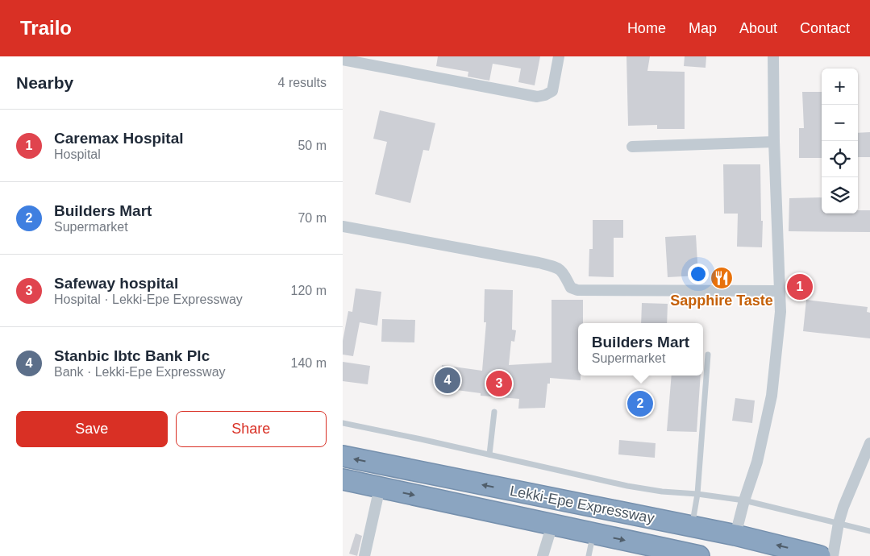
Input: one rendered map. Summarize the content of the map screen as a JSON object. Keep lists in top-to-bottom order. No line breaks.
{"streets":{"highway":["Lekki-Epe Expressway"]},"places":{"restaurant":["Sapphire Taste"]},"page":{"header":"Trailo","nav":["Home","Map","About","Contact"],"heading":["Nearby","4 results"],"map_buttons":["+","−"],"list":[{"mark":"1","name":"Caremax Hospital","note":"Hospital","value":"50 m"},{"mark":"2","name":"Builders Mart","note":"Supermarket","value":"70 m"},{"mark":"3","name":"Safeway hospital","note":"Hospital · Lekki-Epe Expressway","value":"120 m"},{"mark":"4","name":"Stanbic Ibtc Bank Plc","note":"Bank · Lekki-Epe Expressway","value":"140 m"}],"pins":["1","4","3","2"],"popup":["Builders Mart","Supermarket"],"buttons":["Save","Share"]}}
